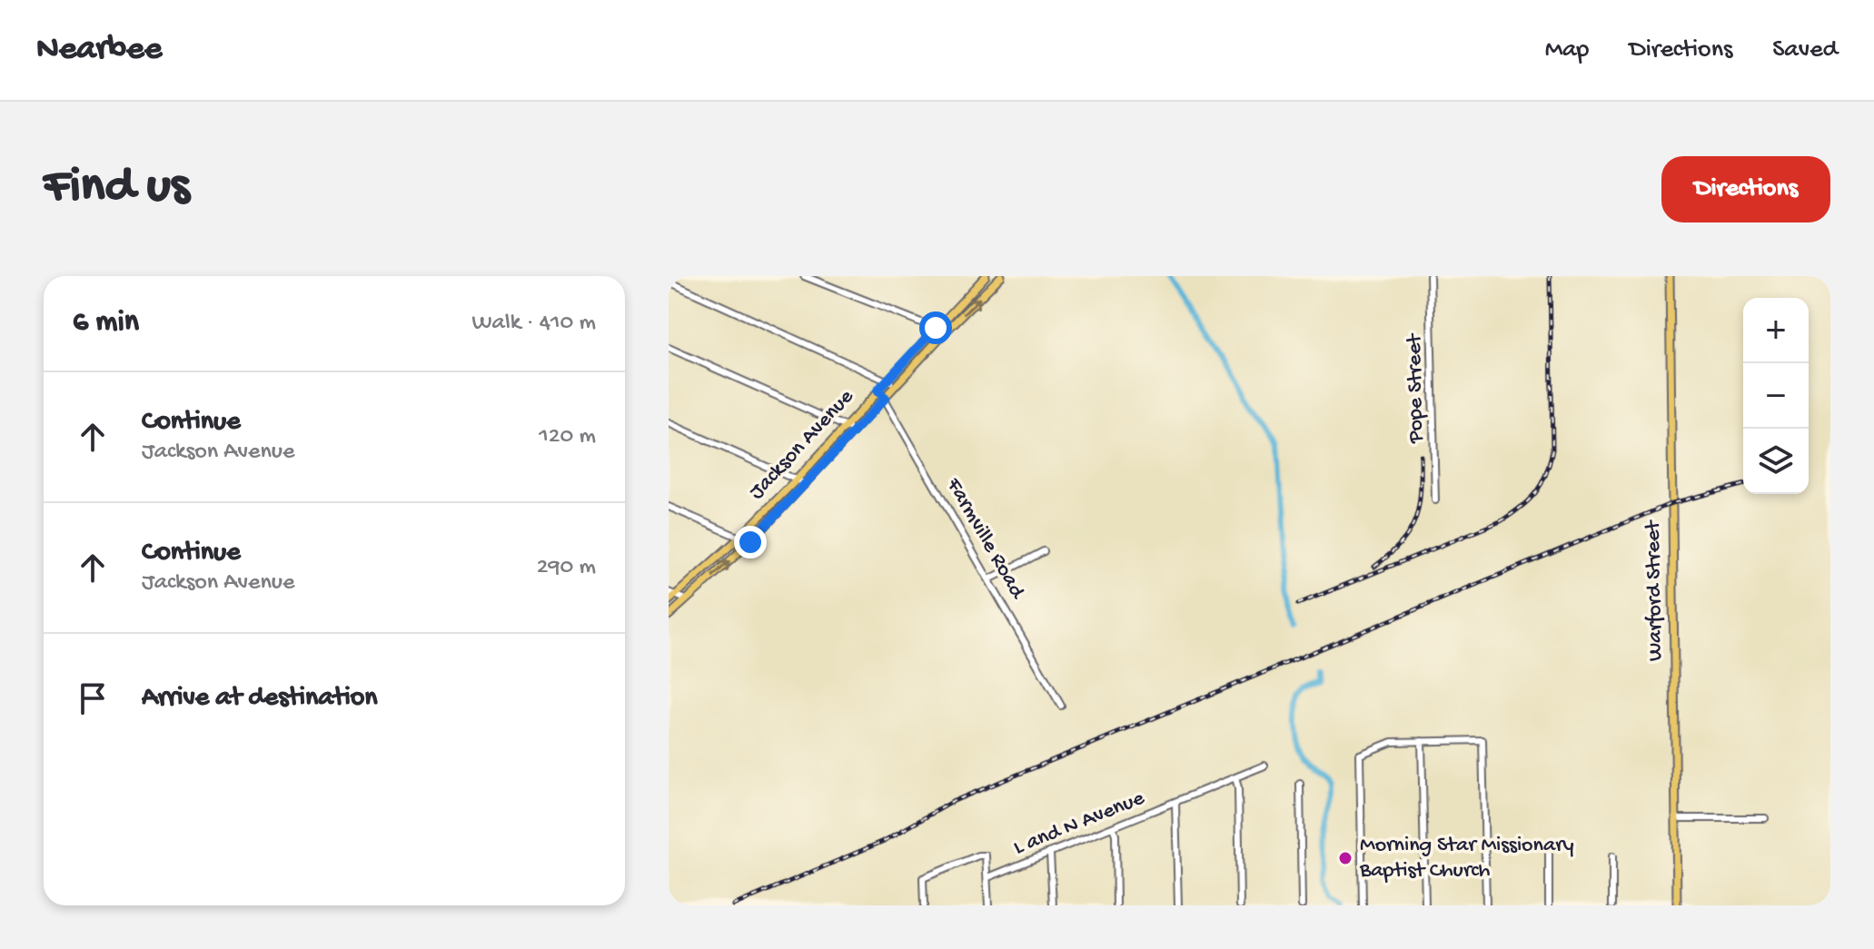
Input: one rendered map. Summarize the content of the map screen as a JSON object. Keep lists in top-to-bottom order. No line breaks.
{"streets":{"main road":["Jackson Avenue","Warford Street"],"street":["Pope Street","Farmville Road","L and N Avenue"]},"crossings":[["Jackson Avenue","Farmville Road"]],"places":["Morning Star Missionary Baptist Church"],"page":{"header":"Nearbee","nav":["Map","Directions","Saved"],"buttons":"Directions","title":"Find us","heading":["6 min","Walk · 410 m"],"map_buttons":["+","−"],"list":[["Continue","Jackson Avenue","120 m"],["Continue","Jackson Avenue","290 m"],"Arrive at destination"]}}
